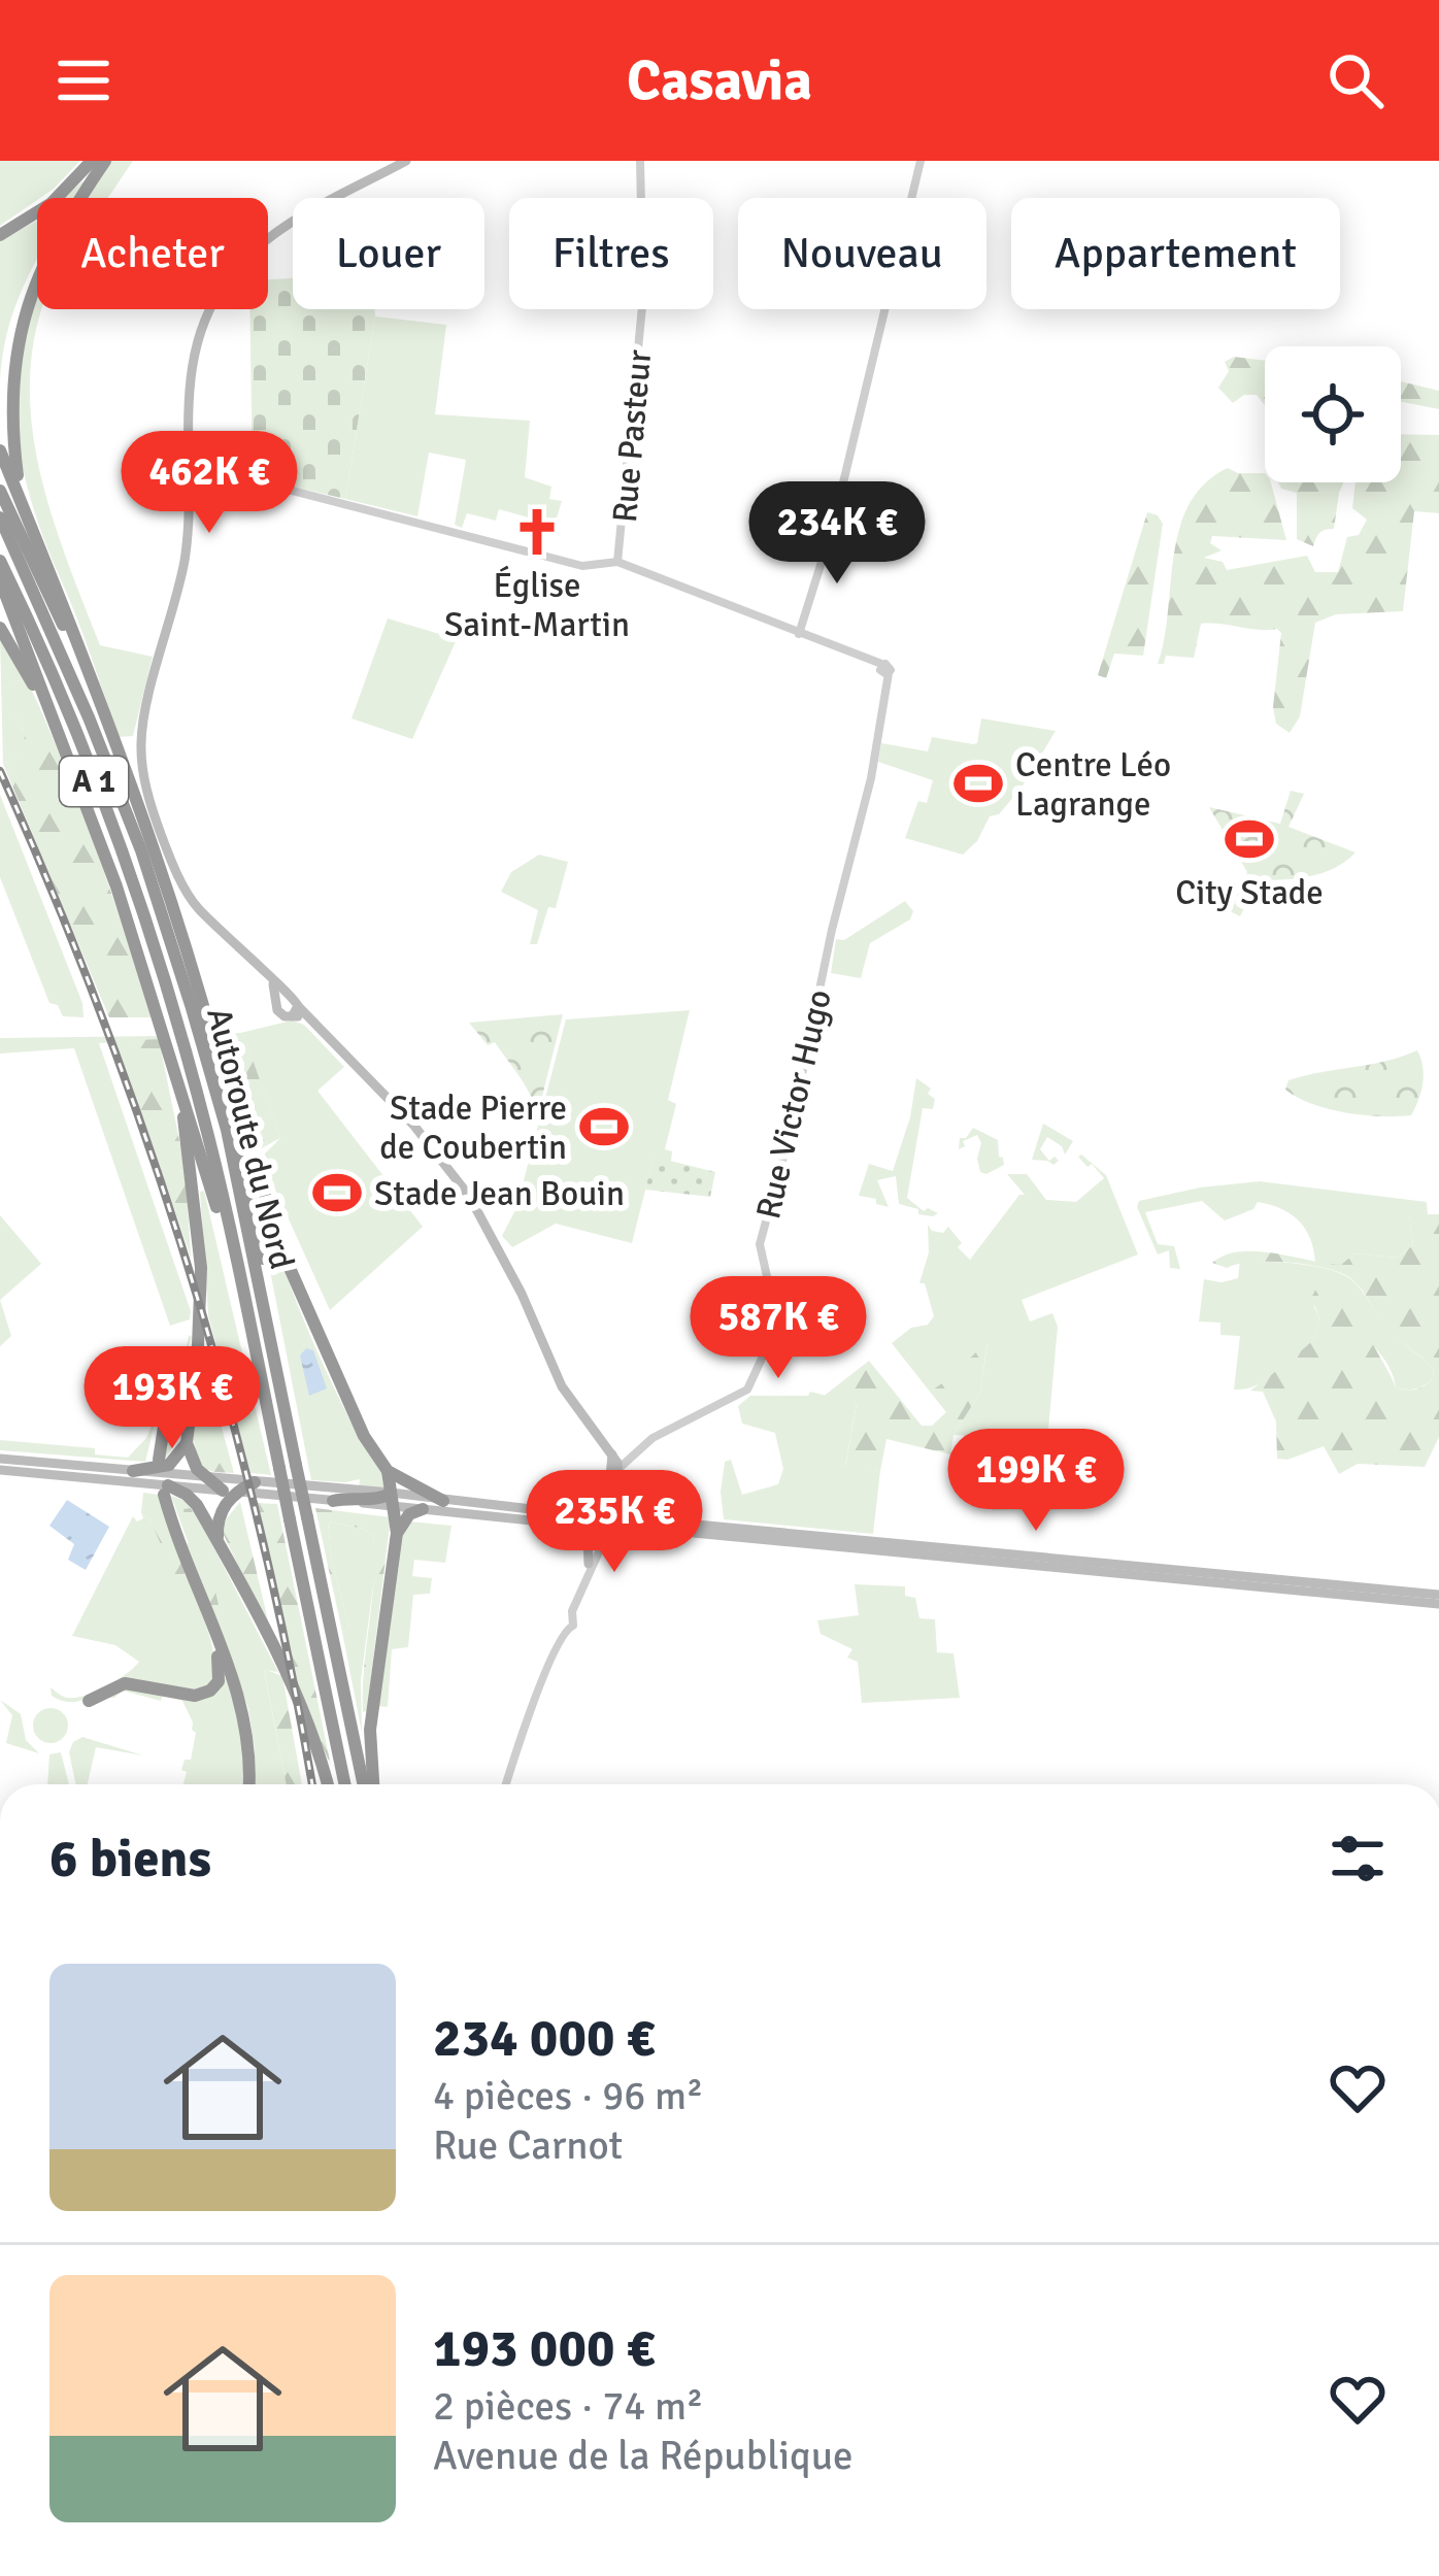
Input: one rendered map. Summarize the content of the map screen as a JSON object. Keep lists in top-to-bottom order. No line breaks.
{"streets":{"highway":["A 1","Autoroute du Nord"],"street":["Rue Pasteur","Rue Victor Hugo"]},"places":{"church":["Église Saint-Martin"],"sports":["Centre Léo Lagrange","City Stade","Stade Pierre de Coubertin","Stade Jean Bouin"]},"page":{"header":"Casavia","chip":["Acheter","Louer","Filtres","Nouveau","Appartement"],"price":["462K €","234K €","587K €","193K €","199K €","235K €"],"heading":"6 biens","list":[{"name":"234 000 €","note":"4 pièces · 96 m² · Rue Carnot"},{"name":"193 000 €","note":"2 pièces · 74 m² · Avenue de la République"}]}}
